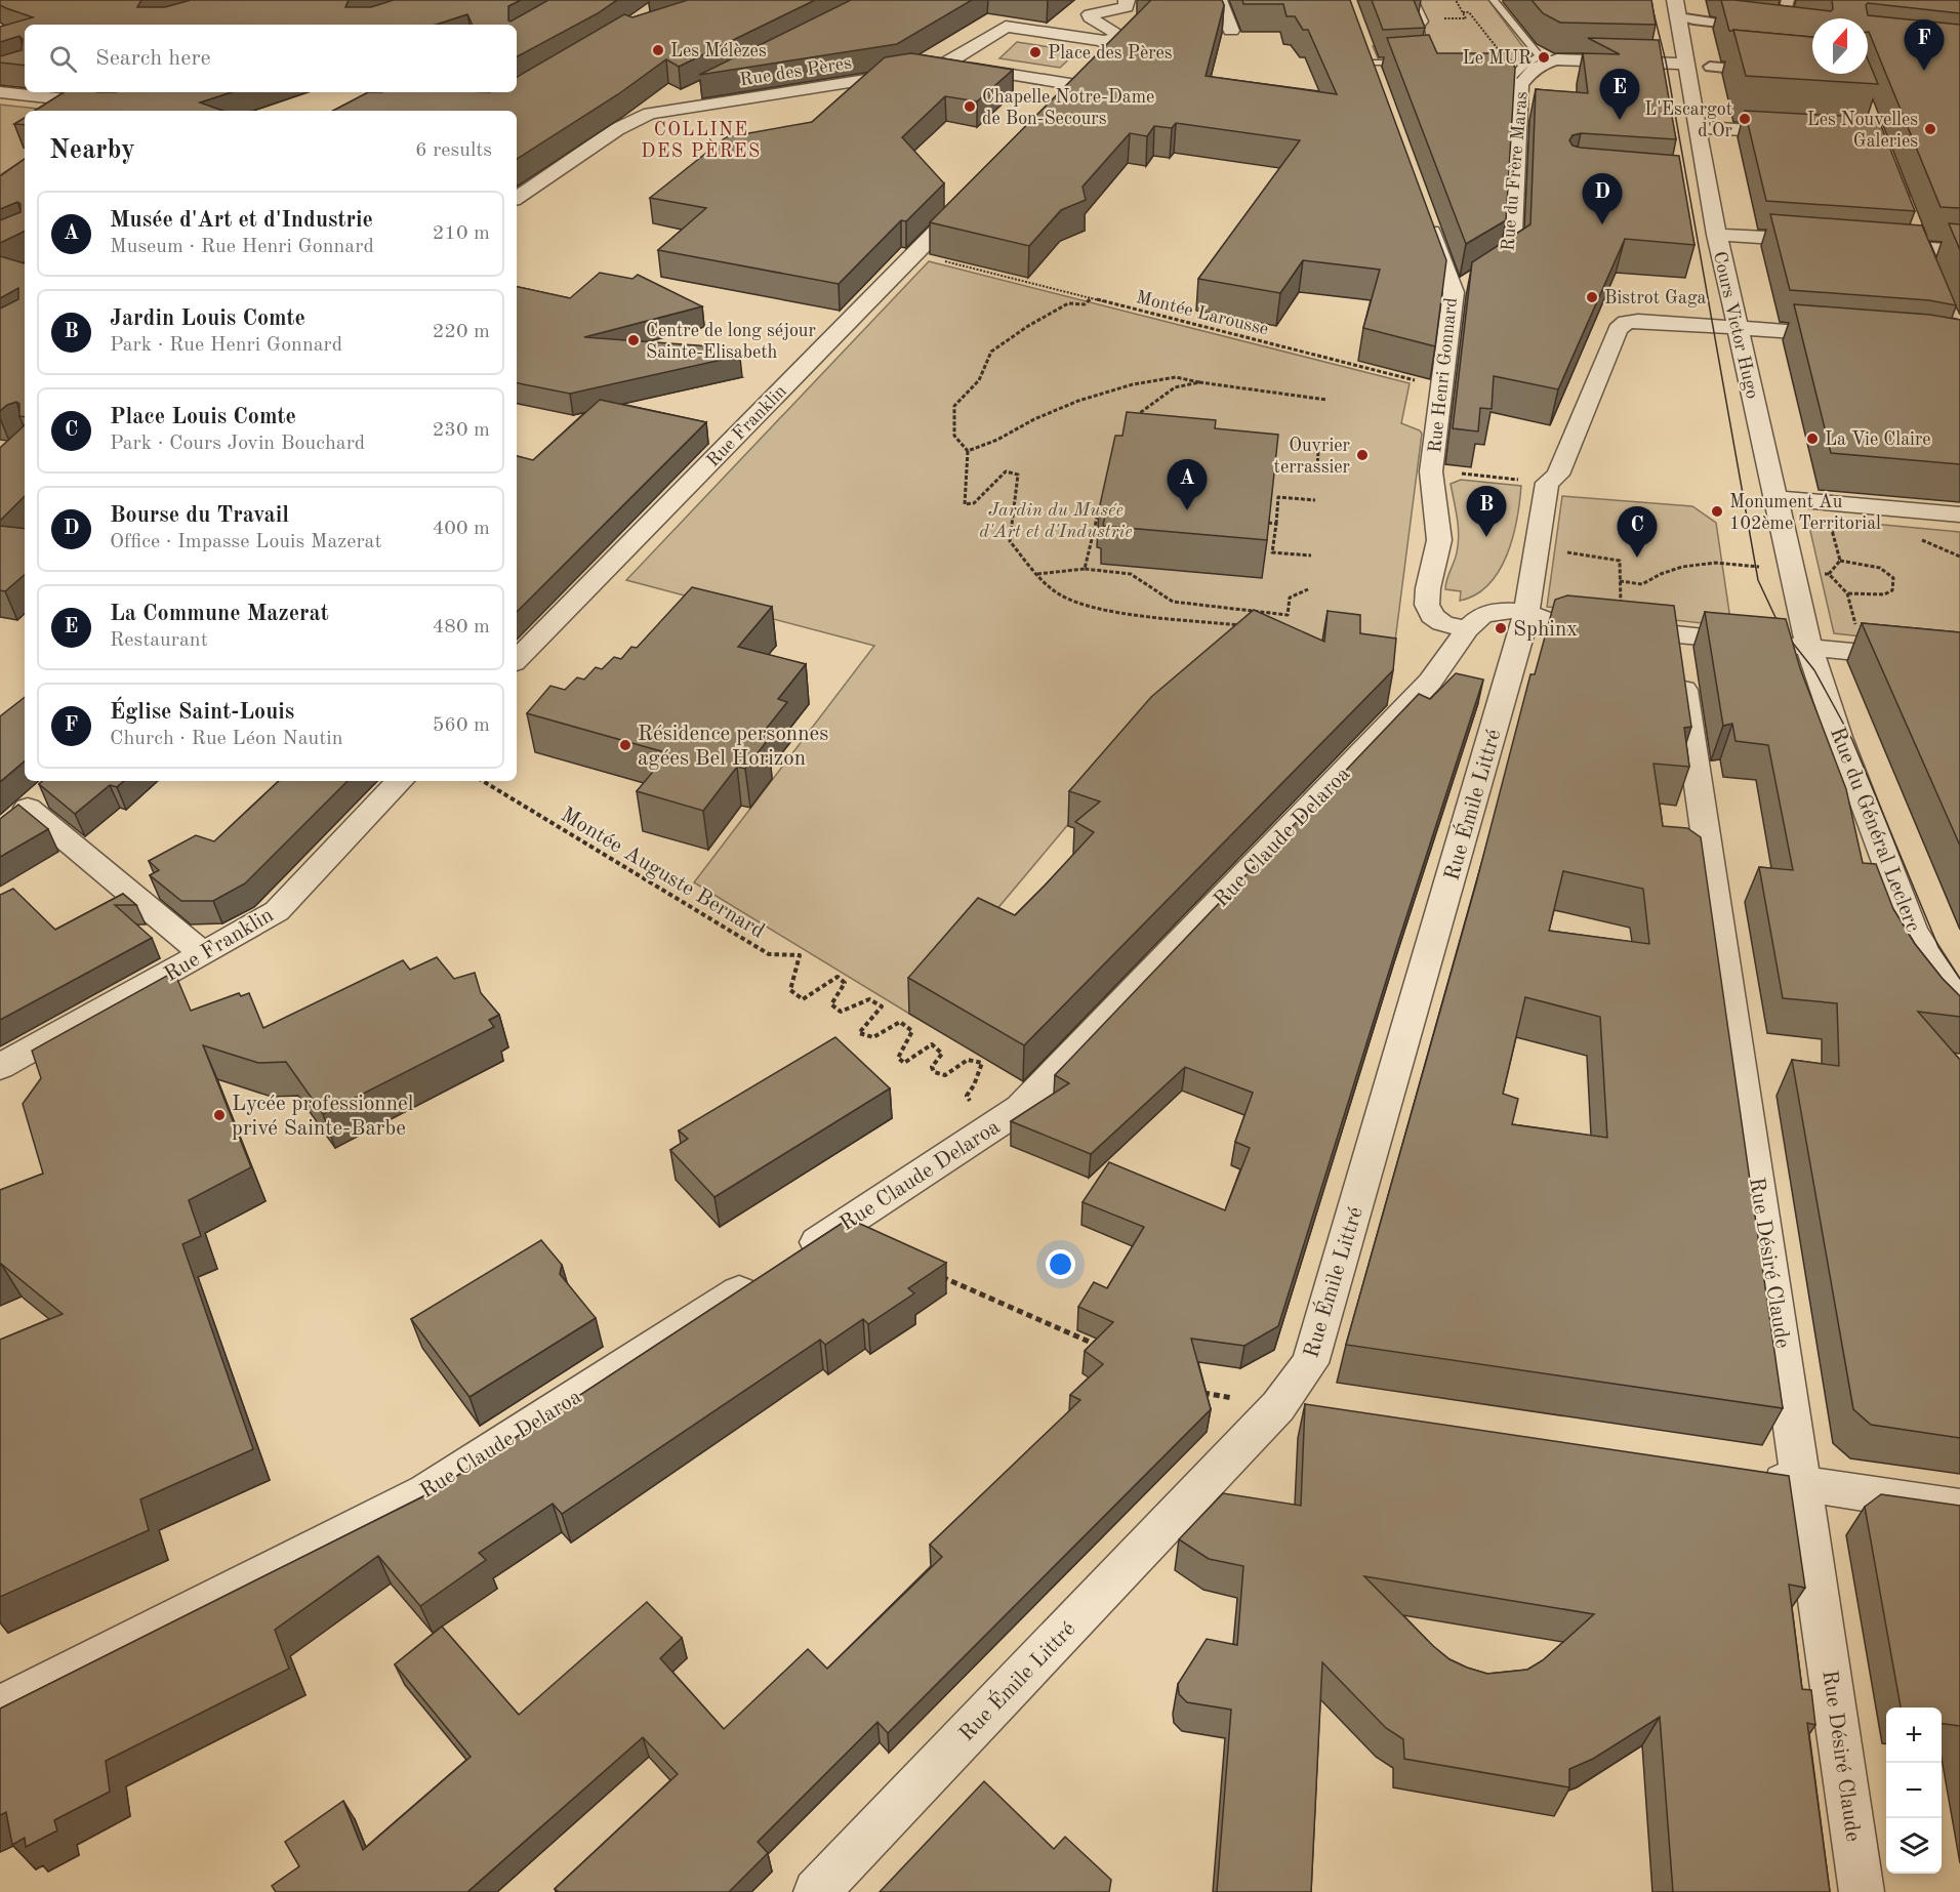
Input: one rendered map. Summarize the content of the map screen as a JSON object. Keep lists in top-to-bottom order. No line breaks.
{"streets":{"street":["Rue des Pères","Rue du Frère Maras","Cours Victor Hugo","Rue Henri Gonnard","Rue Franklin","Rue Émile Littré","Rue du Général Leclerc","Rue Claude Delaroa","Rue Désiré Claude"],"path":["Montée Larousse","Montée Auguste Bernard"]},"crossings":[["Rue du Frère Maras","Cours Victor Hugo"],["Rue du Frère Maras","Rue Henri Gonnard"],["Montée Larousse","Rue Franklin"],["Cours Victor Hugo","Rue du Général Leclerc"],["Cours Victor Hugo","Rue Claude Delaroa"],["Rue Henri Gonnard","Rue Claude Delaroa"],["Rue Émile Littré","Rue Claude Delaroa"],["Rue du Général Leclerc","Rue Claude Delaroa"],["Rue Claude Delaroa","Rue Désiré Claude"]],"districts":["COLLINE DES PÈRES"],"parks":["Jardin du Musée d'Art et d'Industrie"],"places":["Les Mélèzes","Place des Pères","Le MUR","Chapelle Notre-Dame de Bon-Secours","L'Escargot d'Or","Les Nouvelles Galeries","Bistrot Gaga","Centre de long séjour Sainte-Elisabeth","La Vie Claire","Ouvrier terrassier","Monument Au 102ème Territorial","Sphinx","Résidence personnes agées Bel Horizon","Lycée professionnel privé Sainte-Barbe"],"north":"top","page":{"pins":["F","E","D","A","B","C"],"search":"Search here","heading":["Nearby","6 results"],"list":[{"mark":"A","name":"Musée d'Art et d'Industrie","note":"Museum · Rue Henri Gonnard","value":"210 m"},{"mark":"B","name":"Jardin Louis Comte","note":"Park · Rue Henri Gonnard","value":"220 m"},{"mark":"C","name":"Place Louis Comte","note":"Park · Cours Jovin Bouchard","value":"230 m"},{"mark":"D","name":"Bourse du Travail","note":"Office · Impasse Louis Mazerat","value":"400 m"},{"mark":"E","name":"La Commune Mazerat","note":"Restaurant","value":"480 m"},{"mark":"F","name":"Église Saint-Louis","note":"Church · Rue Léon Nautin","value":"560 m"}],"map_buttons":["+","−"]}}
